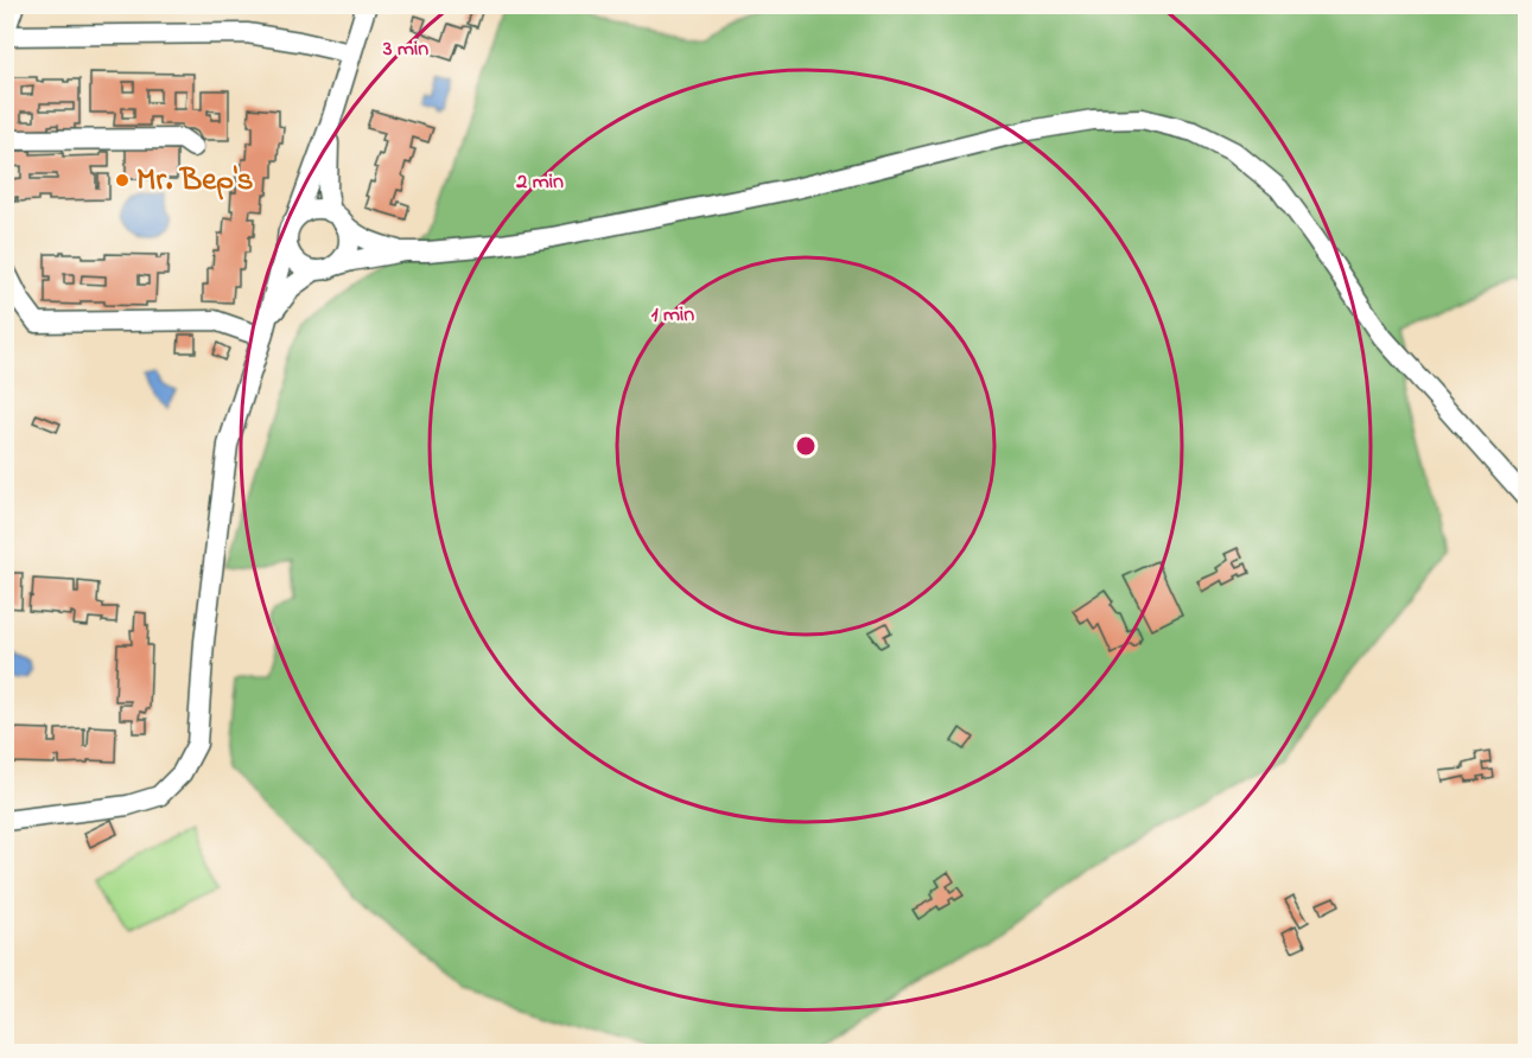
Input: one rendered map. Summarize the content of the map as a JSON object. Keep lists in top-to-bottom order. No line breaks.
{"places":["Mr. Bep's"],"rings":["3 min","2 min","1 min"]}
